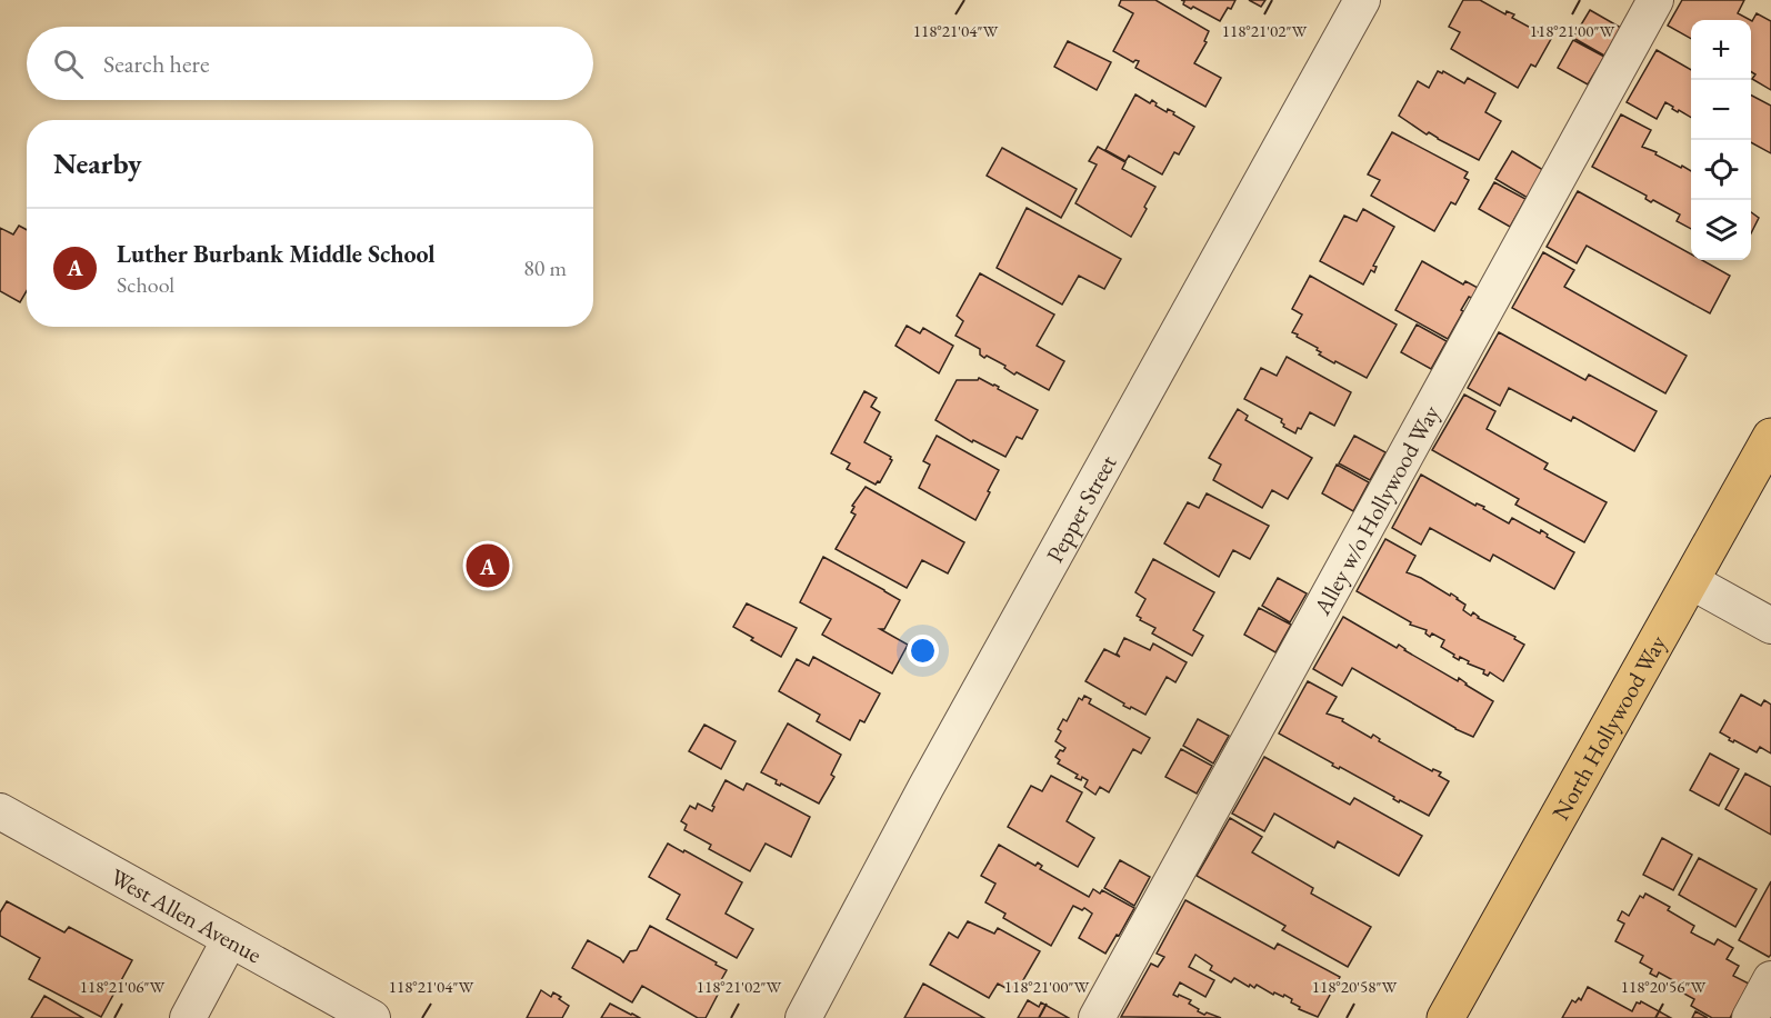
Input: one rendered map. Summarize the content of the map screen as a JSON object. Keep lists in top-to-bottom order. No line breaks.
{"streets":{"main road":["North Hollywood Way"],"street":["Pepper Street","Alley w/o Hollywood Way","West Allen Avenue"]},"page":{"map_buttons":["+","−"],"search":"Search here","heading":"Nearby","list":[{"mark":"A","name":"Luther Burbank Middle School","note":"School","value":"80 m"}],"pins":"A"},"coordinates":["118°21'04\"W","118°21'02\"W","118°21'00\"W","118°21'06\"W","118°20'58\"W","118°20'56\"W"]}
